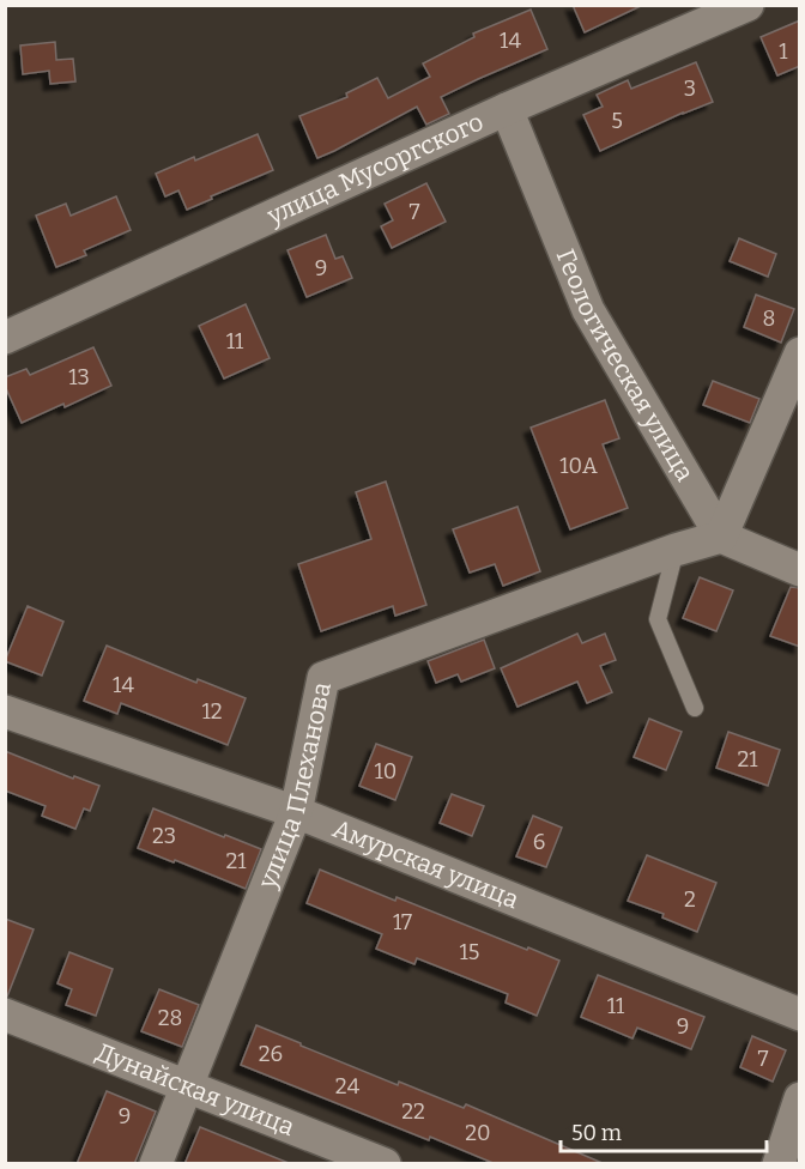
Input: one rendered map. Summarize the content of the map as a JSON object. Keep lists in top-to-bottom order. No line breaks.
{"streets":{"street":["улица Мусоргского","Геологическая улица","улица Плеханова","Амурская улица","Дунайская улица"]},"crossings":[["улица Мусоргского","Геологическая улица"],["Геологическая улица","улица Плеханова"],["улица Плеханова","Амурская улица"],["улица Плеханова","Дунайская улица"]],"house_numbers":["14","1","3","5","7","9","8","11","13","10А","14","12","21","10","23","6","21","2","17","15","11","28","9","26","7","24","22","9","20"],"scale_bar":"50 m"}
